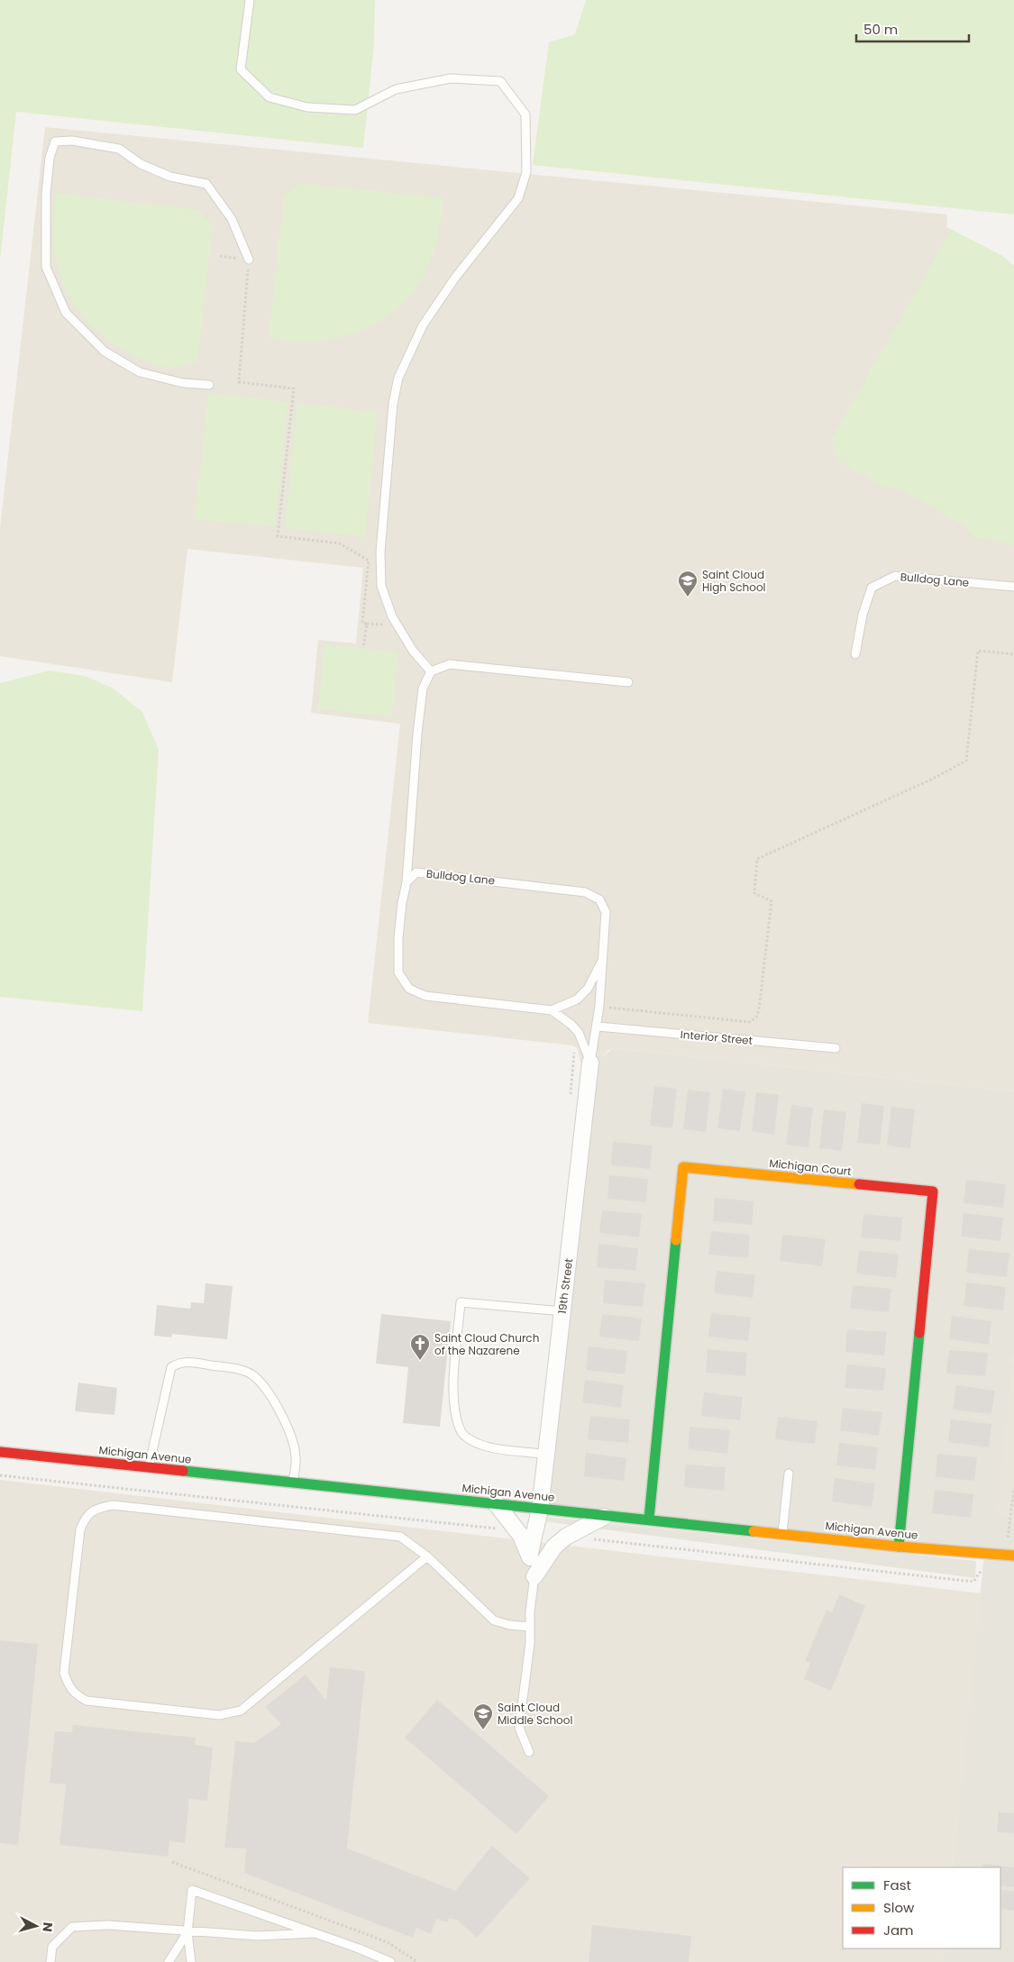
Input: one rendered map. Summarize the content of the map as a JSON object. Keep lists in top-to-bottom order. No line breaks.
{"streets":{"street":["Michigan Court","19th Street","Michigan Avenue"],"lane":["Bulldog Lane","Interior Street"]},"crossings":[["Bulldog Lane","Interior Street"],["Bulldog Lane","19th Street"],["Michigan Court","Michigan Avenue"],["19th Street","Michigan Avenue"]],"places":{"school or university":["Saint Cloud High School","Saint Cloud Middle School"],"church":["Saint Cloud Church of the Nazarene"]},"legend":["Fast","Slow","Jam"],"scale_bar":"50 m","north":"right"}
